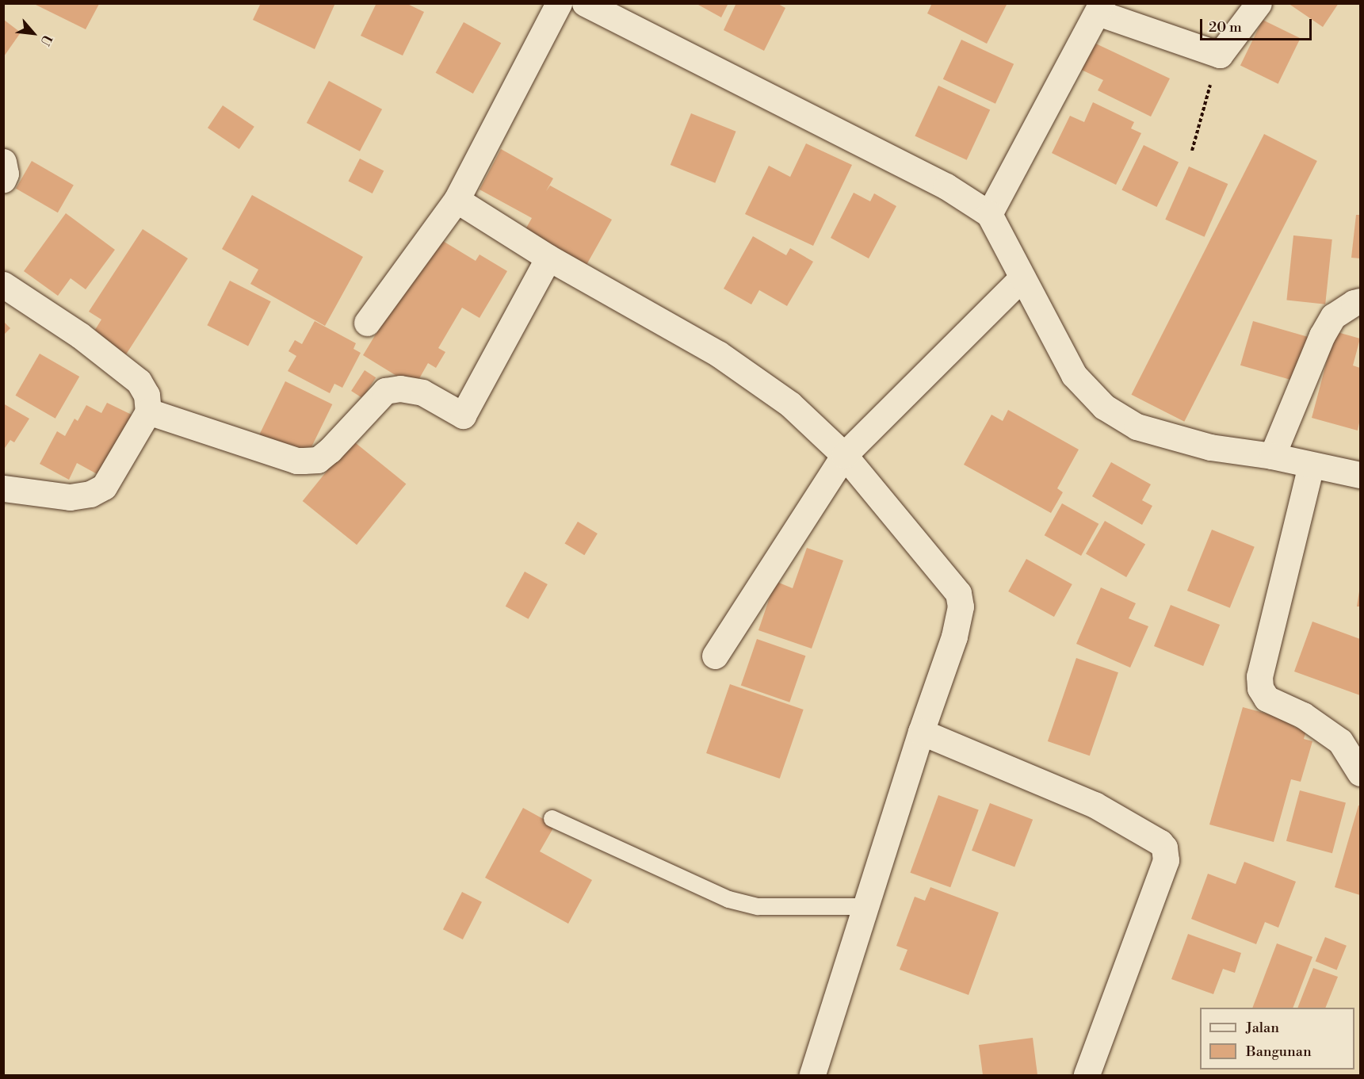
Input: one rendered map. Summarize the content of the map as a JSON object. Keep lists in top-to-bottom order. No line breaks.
{"legend":["Jalan","Bangunan"],"scale_bar":"20 m","north":"bottom right"}
